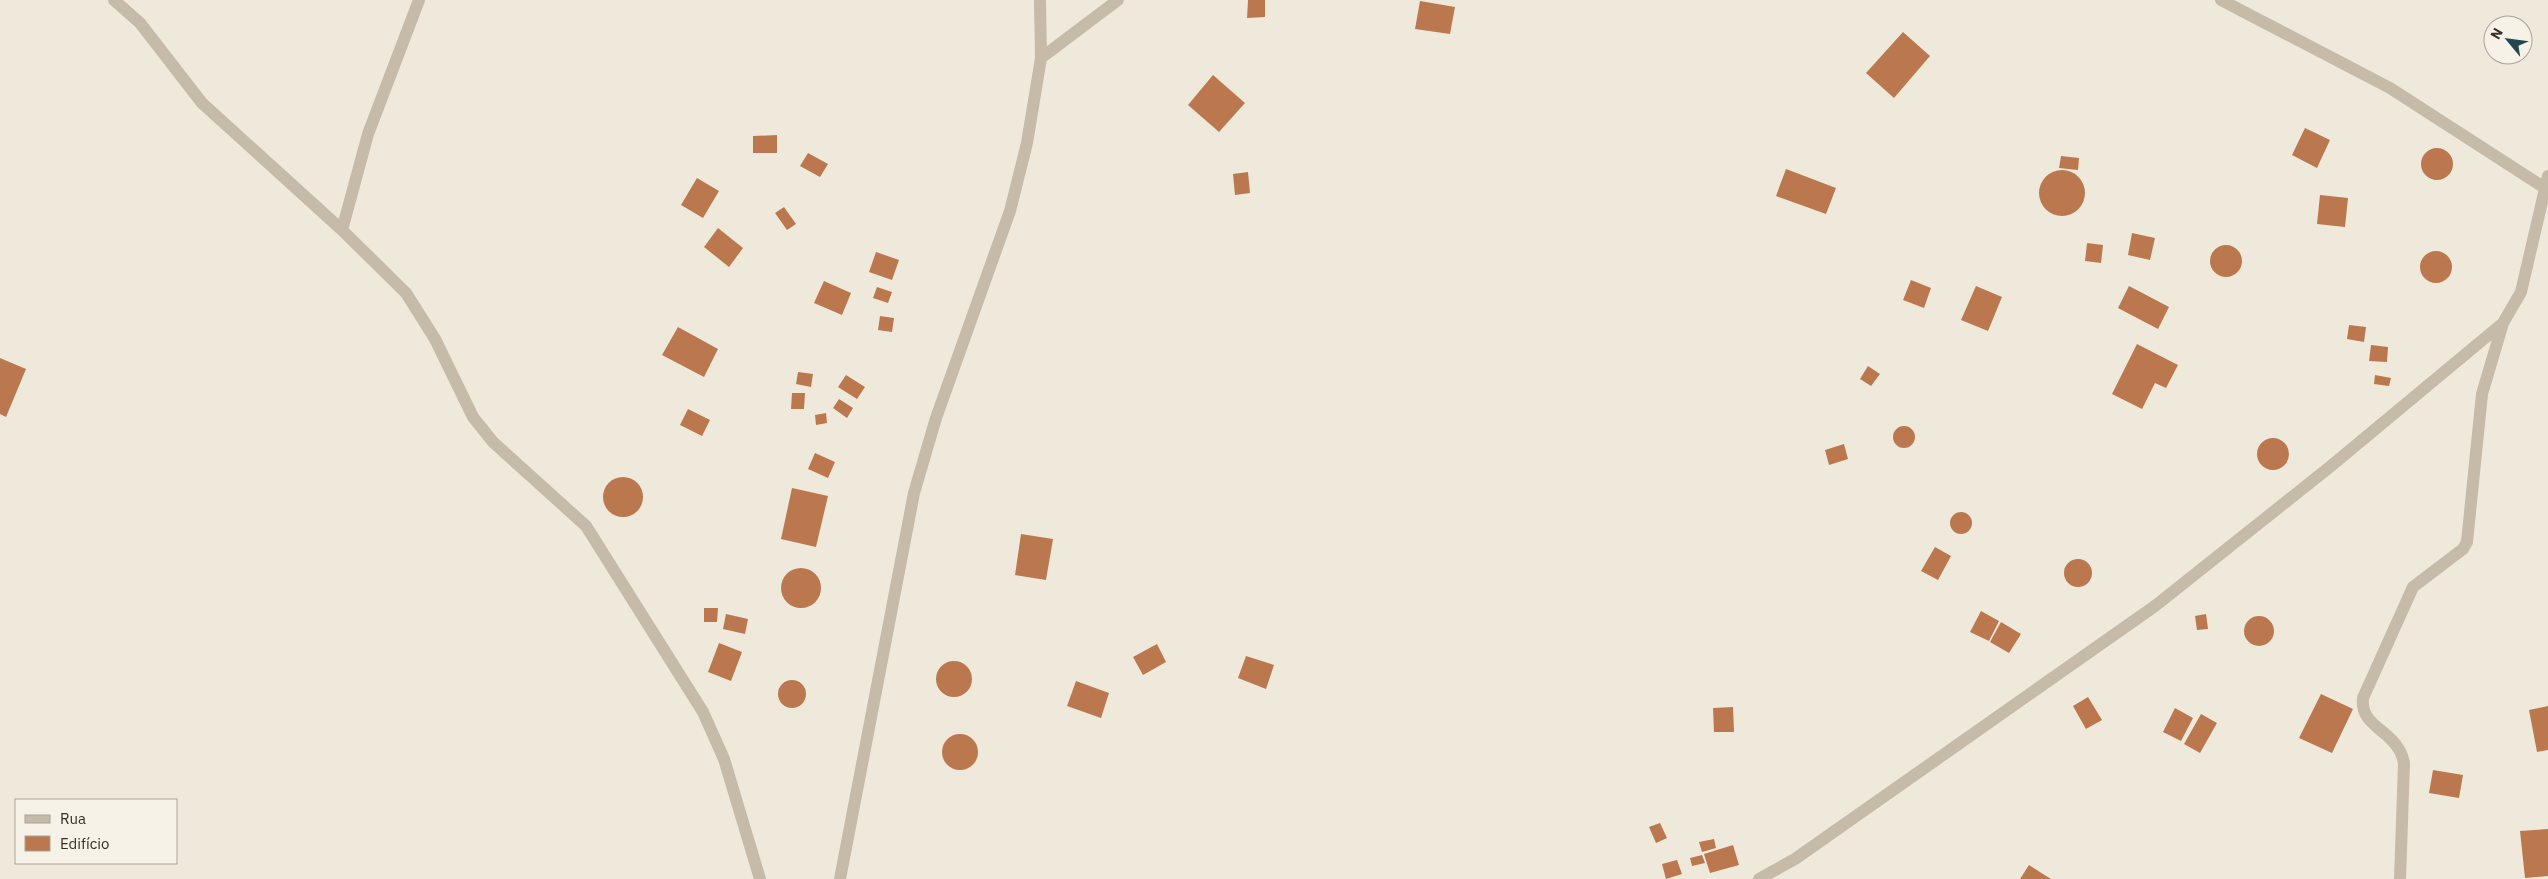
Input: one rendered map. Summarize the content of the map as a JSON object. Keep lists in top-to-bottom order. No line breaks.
{"legend":["Rua","Edifício"],"north":"top left"}
